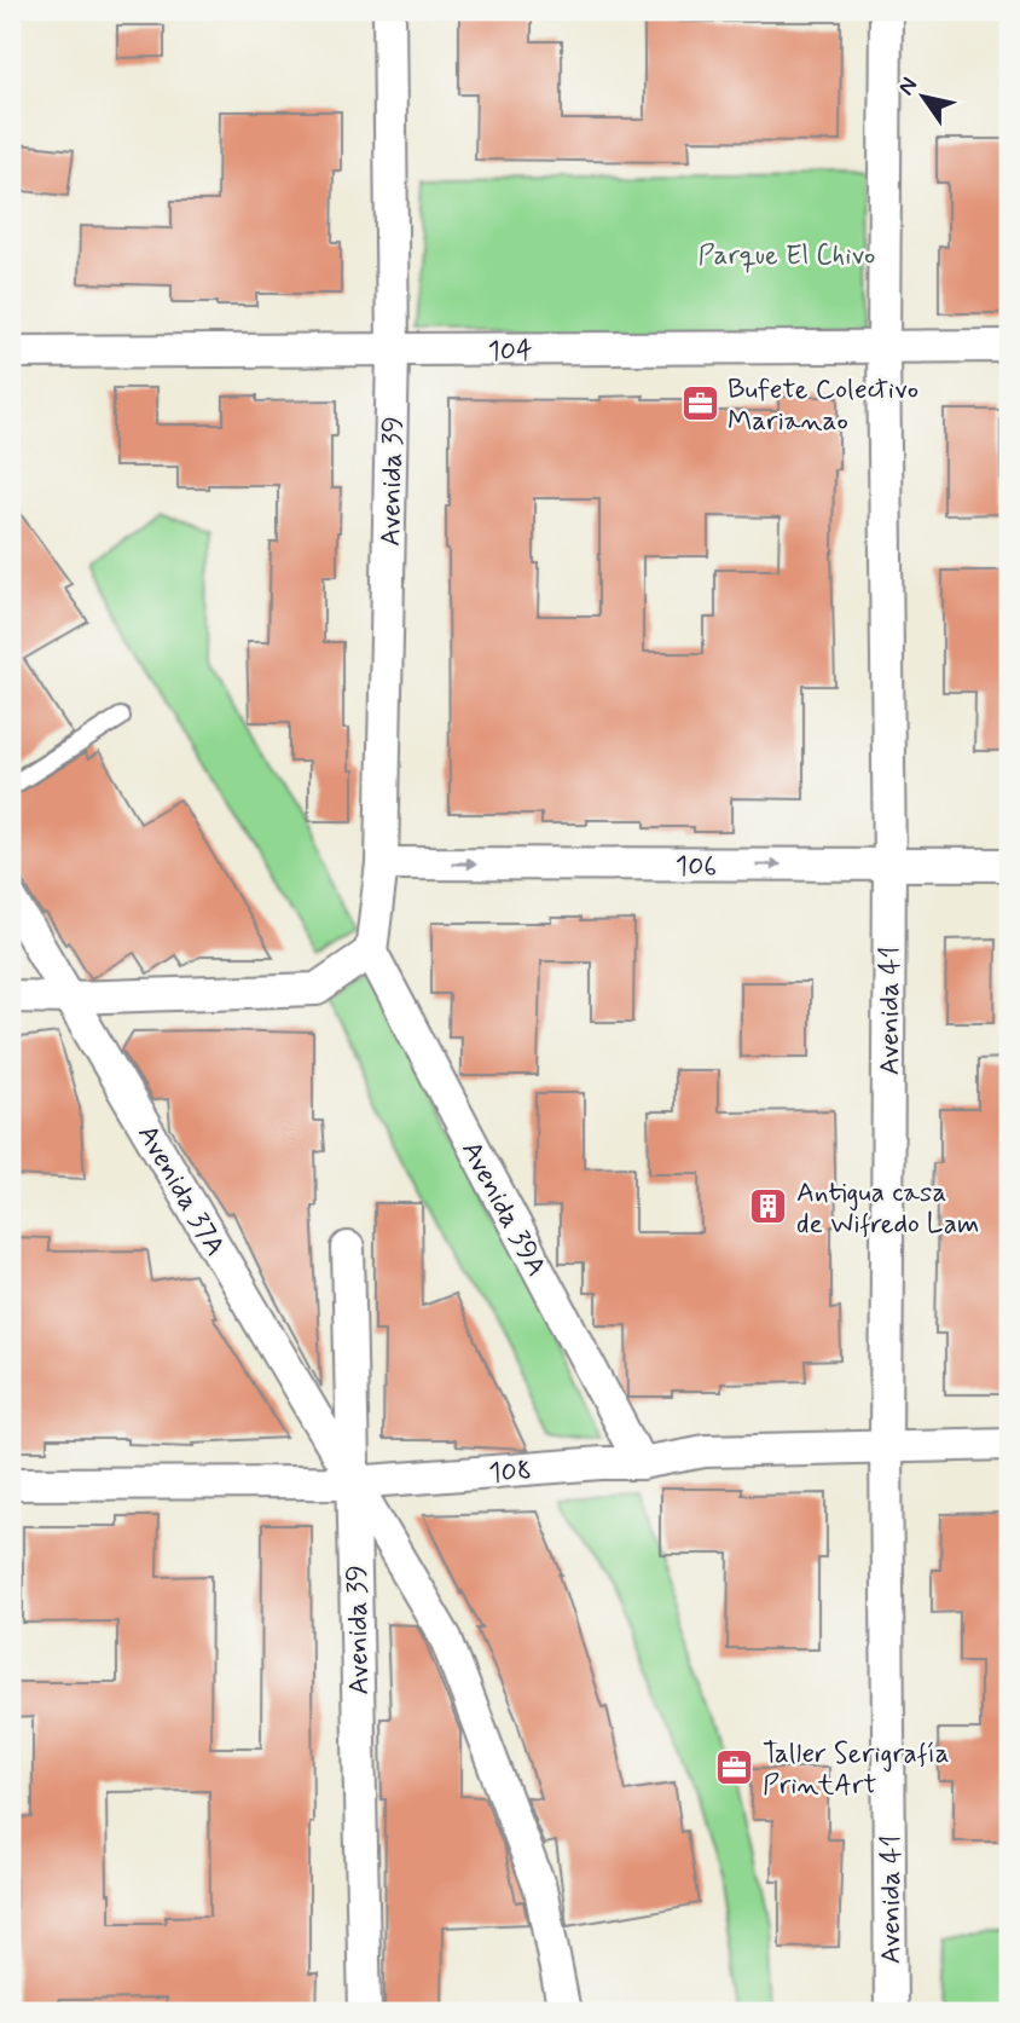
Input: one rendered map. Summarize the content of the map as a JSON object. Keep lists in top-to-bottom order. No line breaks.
{"streets":{"street":["104","Avenida 39","106","Avenida 41","Avenida 37A","Avenida 39A","108"]},"crossings":[["104","Avenida 39"],["104","Avenida 41"],["Avenida 39","106"],["Avenida 39","Avenida 37A"],["Avenida 39","Avenida 39A"],["Avenida 39","108"],["106","Avenida 41"],["Avenida 41","108"],["Avenida 37A","108"],["Avenida 39A","108"]],"one_way":["106"],"parks":["Parque El Chivo"],"places":{"office":["Bufete Colectivo Marianao","Taller Serigrafía PrintArt"],"building":["Antigua casa de Wifredo Lam"]},"north":"top left"}
